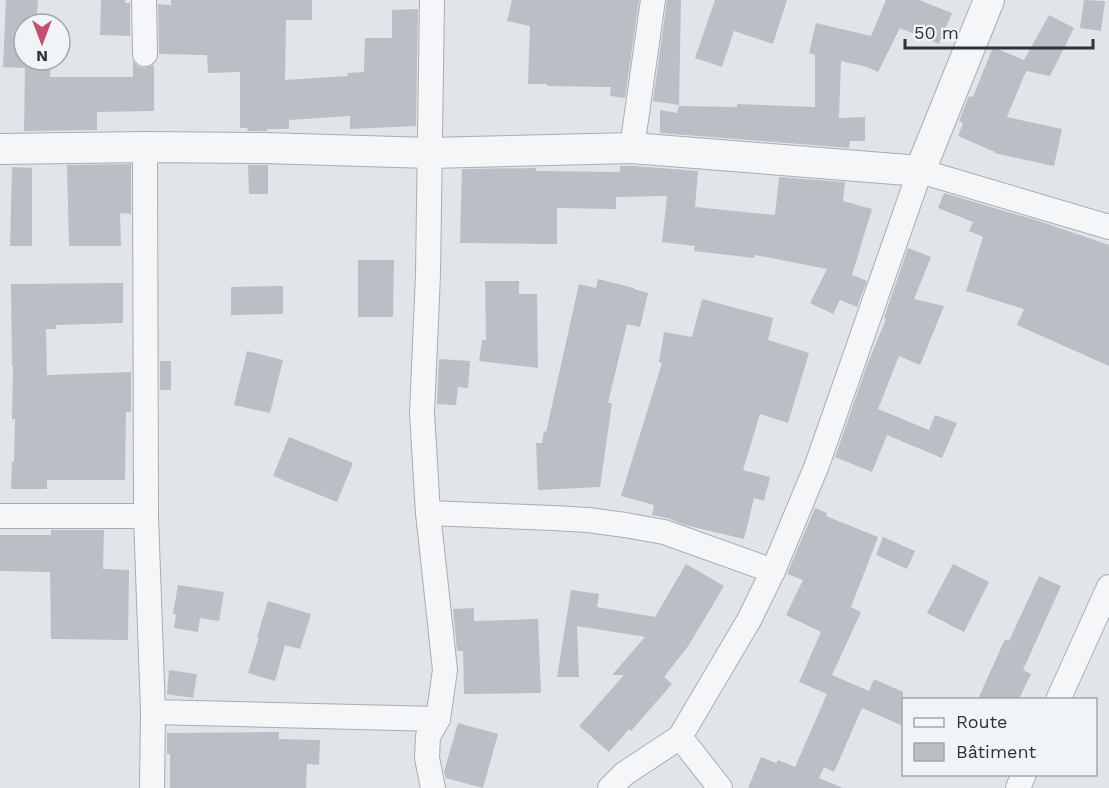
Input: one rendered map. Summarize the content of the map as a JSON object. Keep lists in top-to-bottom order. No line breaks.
{"legend":["Route","Bâtiment"],"scale_bar":"50 m","north":"bottom"}
